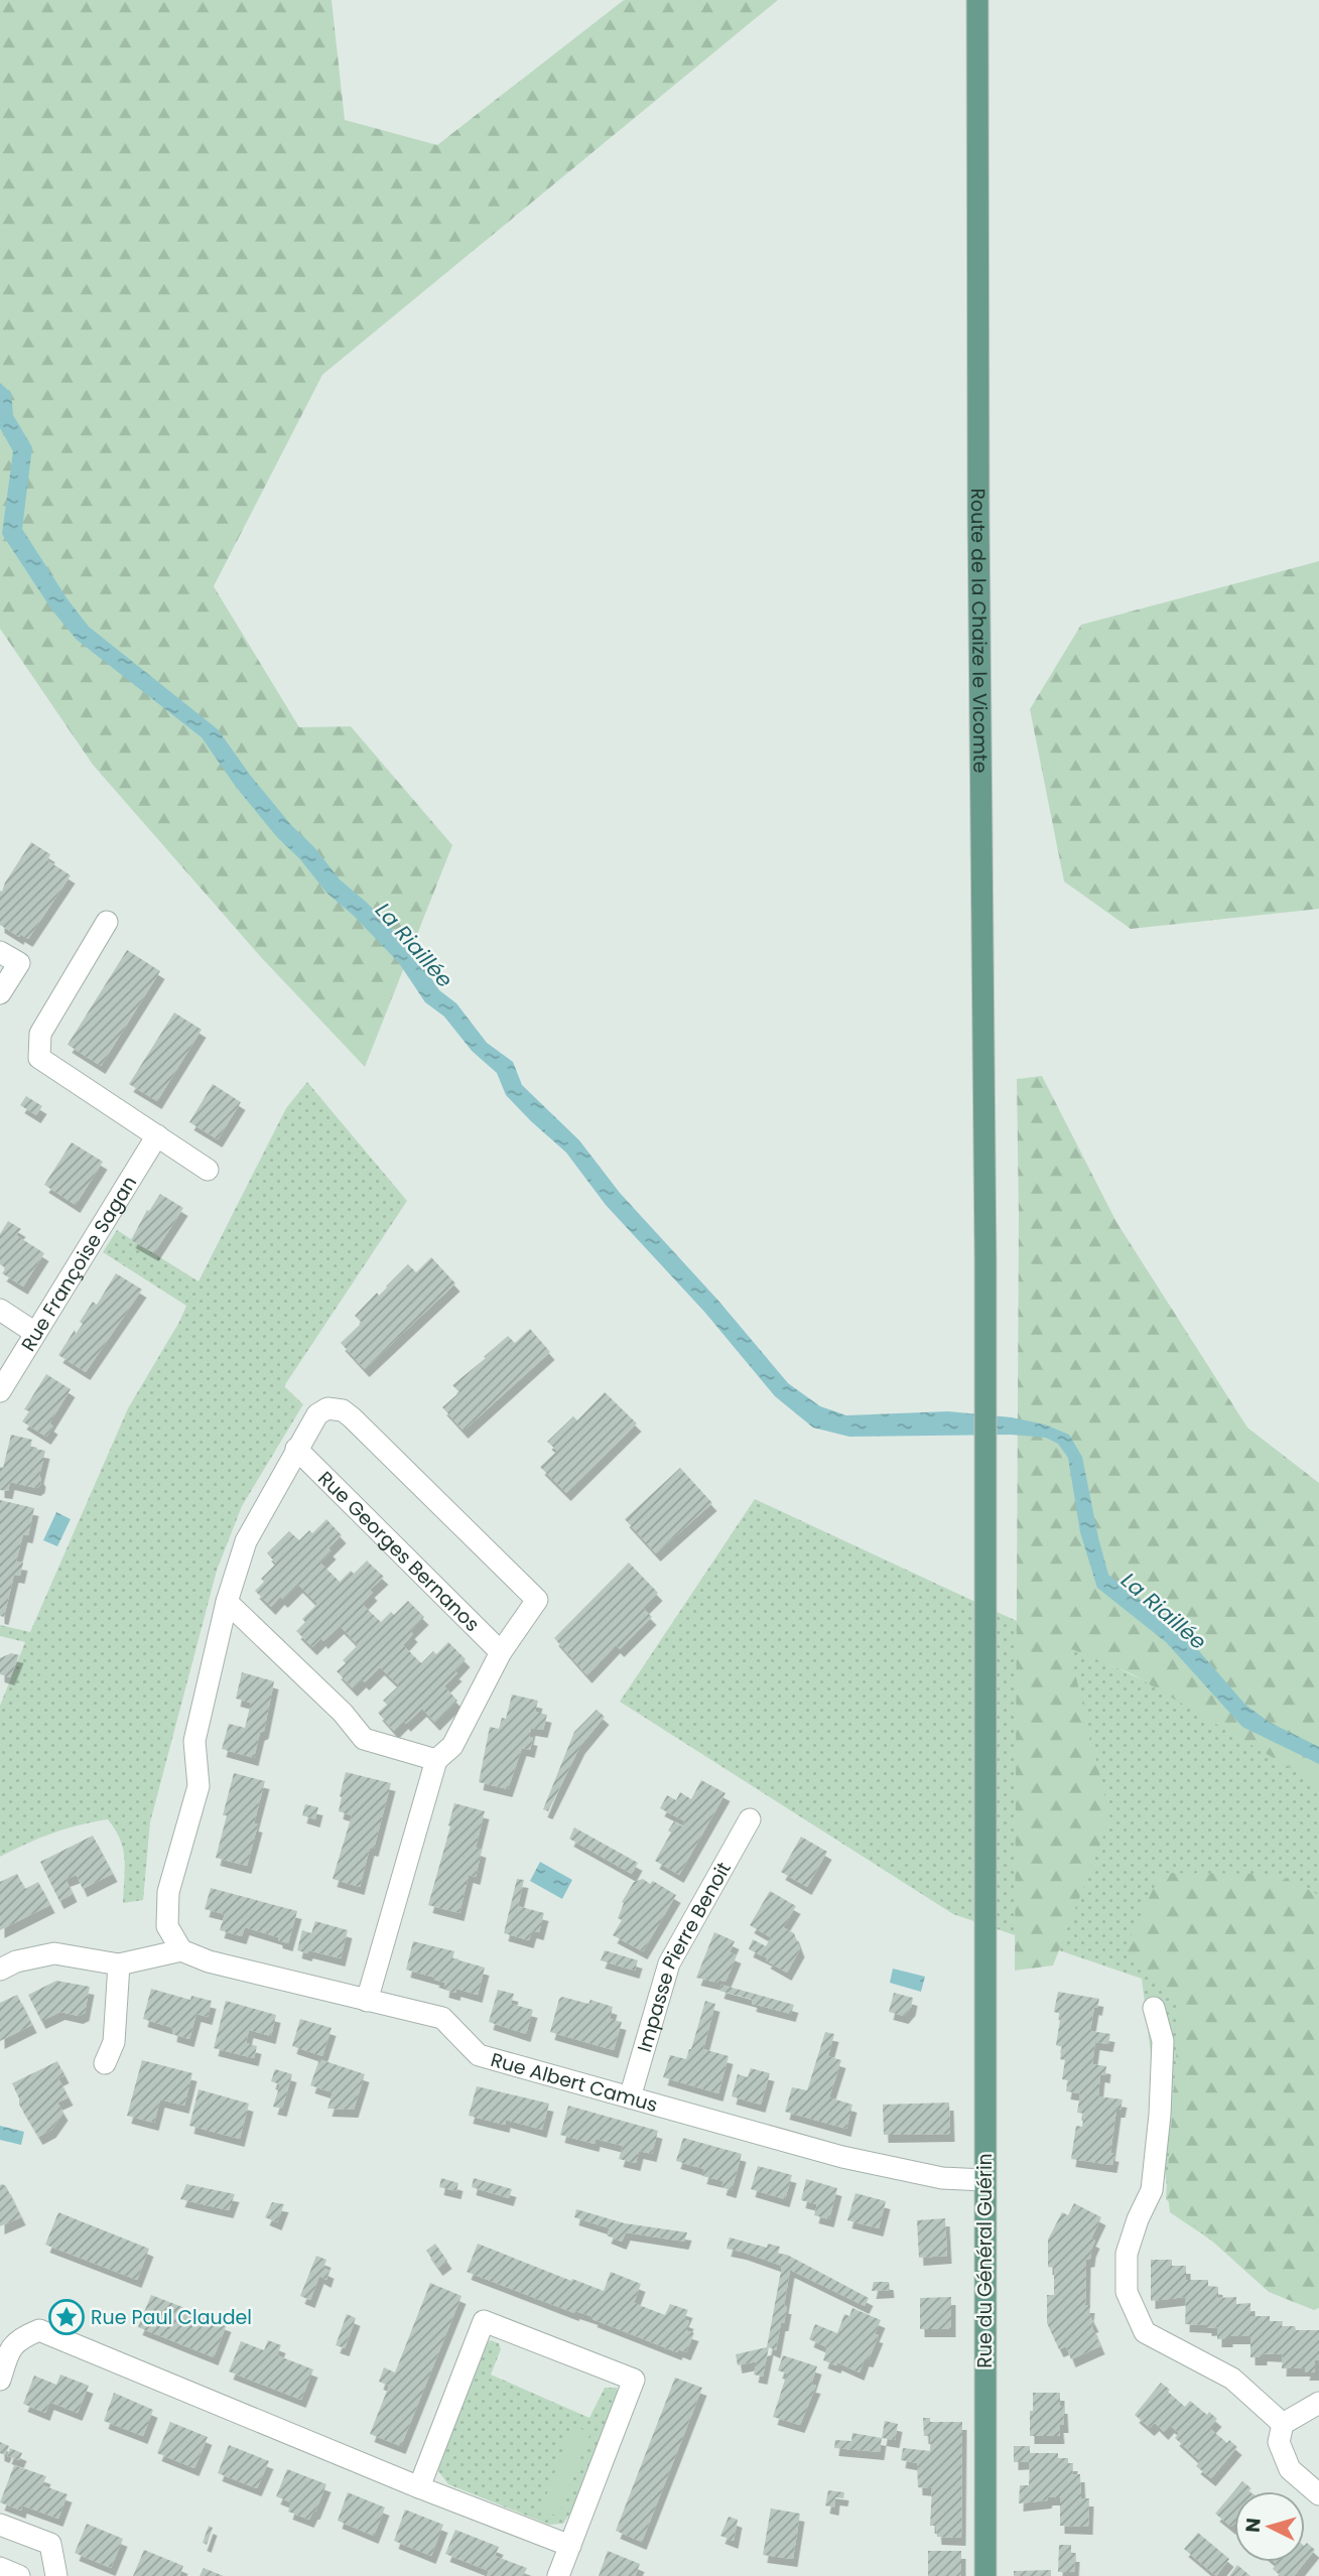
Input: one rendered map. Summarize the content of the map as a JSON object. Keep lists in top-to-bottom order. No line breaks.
{"streets":{"main road":["Route de la Chaize le Vicomte","Rue du Général Guérin"],"street":["Rue Françoise Sagan","Rue Georges Bernanos","Impasse Pierre Benoit","Rue Albert Camus"]},"crossings":[["Route de la Chaize le Vicomte","Rue du Général Guérin"],["Impasse Pierre Benoit","Rue Albert Camus"],["Rue Albert Camus","Rue du Général Guérin"]],"water":["La Riaillée"],"places":{"place":["Rue Paul Claudel"]},"north":"left"}
